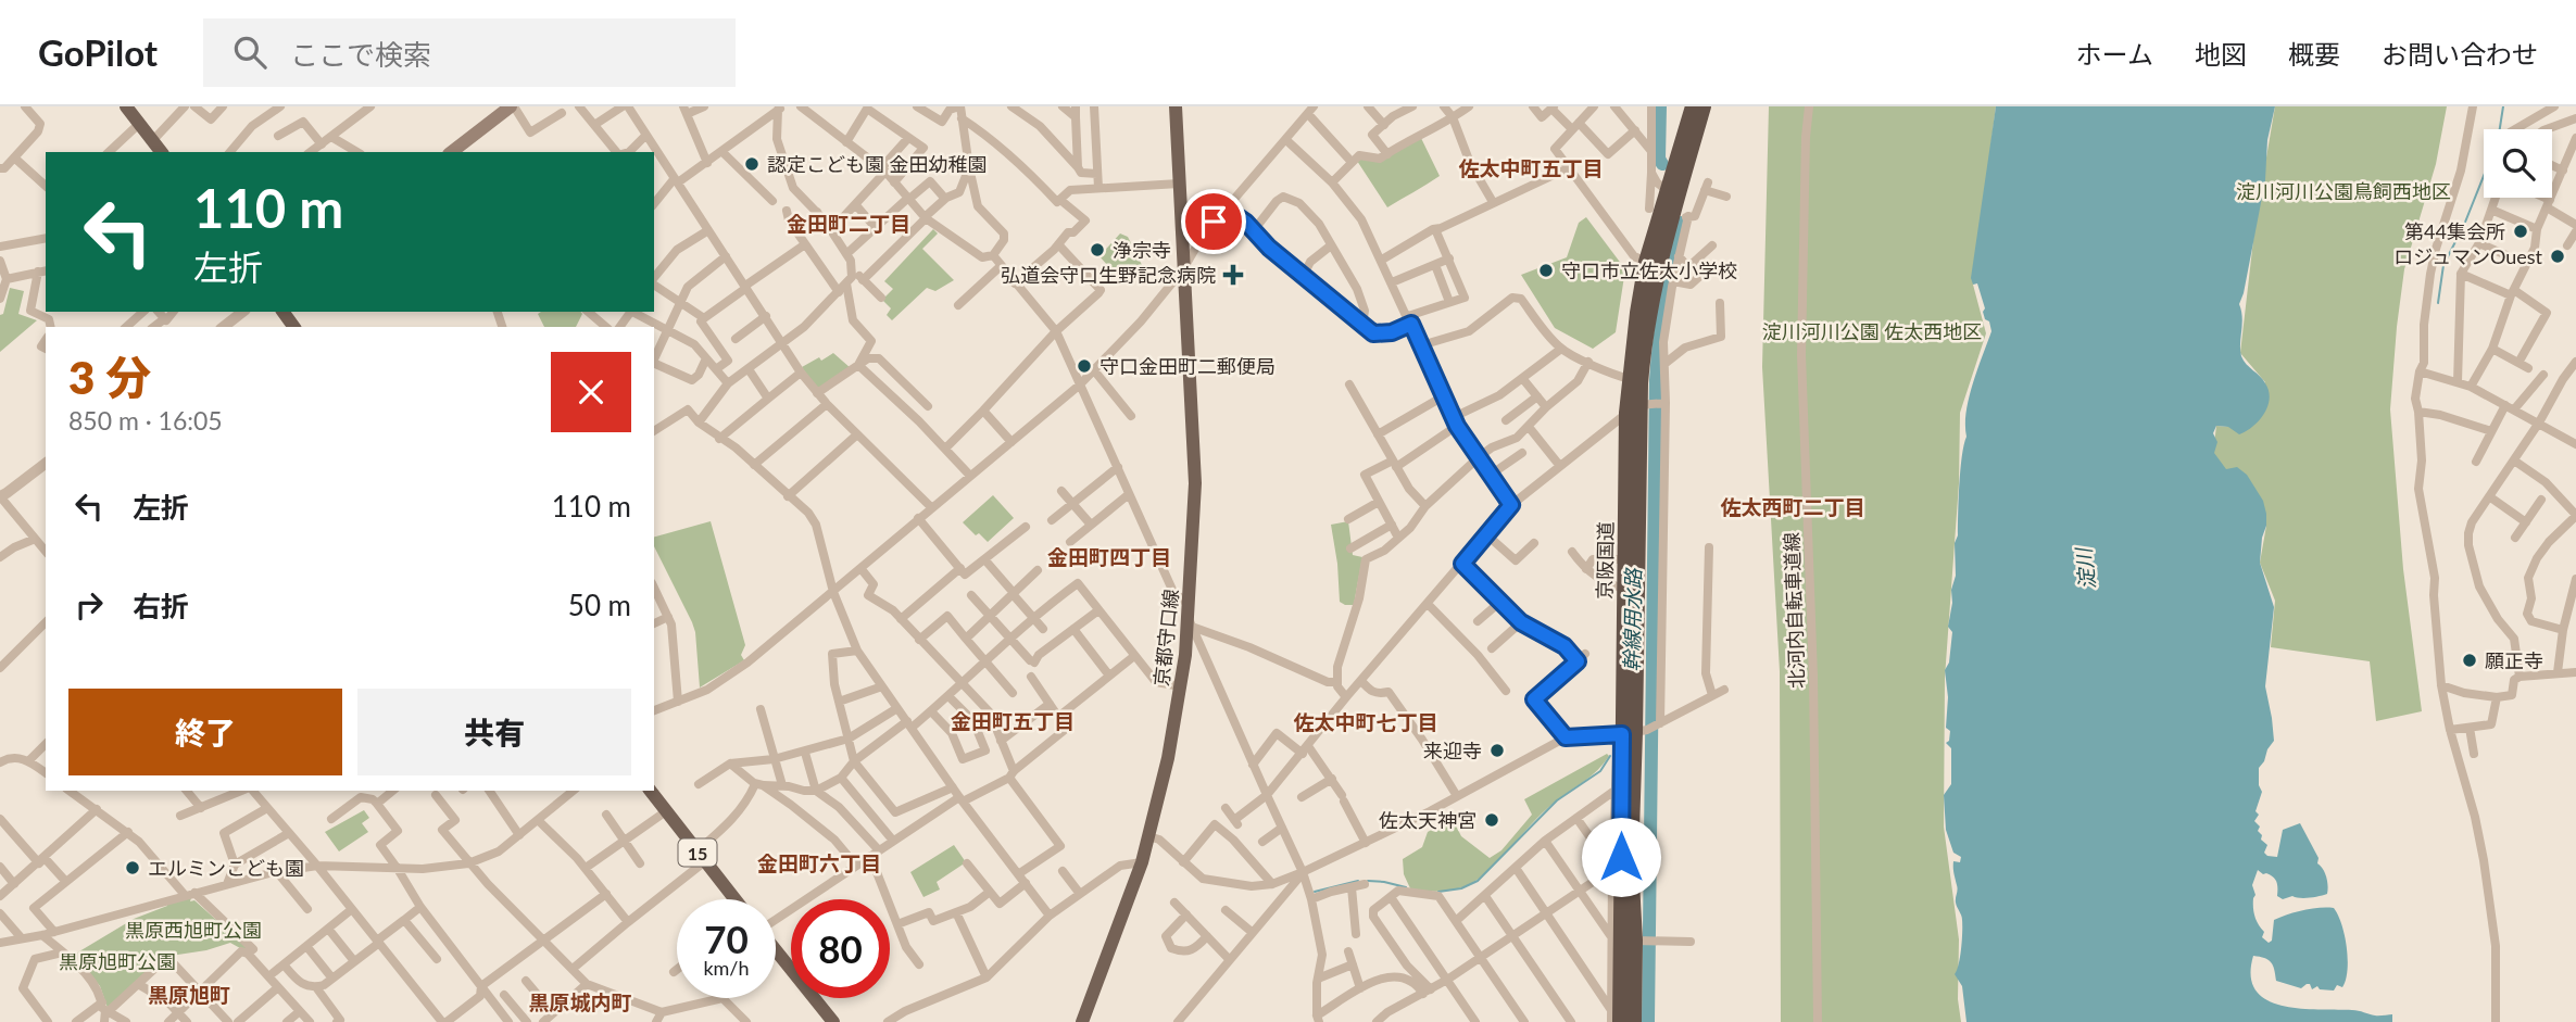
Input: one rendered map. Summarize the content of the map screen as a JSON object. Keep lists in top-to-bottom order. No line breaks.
{"streets":{"highway":["京阪国道"],"main road":["京都守口線","15"],"street":["北河内自転車道線"]},"districts":["佐太中町五丁目","金田町二丁目","佐太西町二丁目","金田町四丁目","金田町五丁目","佐太中町七丁目","金田町六丁目","黒原旭町","黒原城内町"],"water":["淀川","幹線用水路"],"parks":["淀川河川公園鳥飼西地区","淀川河川公園 佐太西地区","黒原西旭町公園","黒原旭町公園"],"places":{"other":["認定こども園 金田幼稚園","第44集会所","浄宗寺","ロジュマンOuest","守口市立佐太小学校","守口金田町二郵便局","願正寺","来迎寺","佐太天神宮","エルミンこども園"],"health":["弘道会守口生野記念病院"]},"page":{"header":"GoPilot","search":"ここで検索","nav":["ホーム","地図","概要","お問い合わせ"],"turn":["110 m","左折"],"heading":["3 分","850 m · 16:05"],"list":[{"name":"左折","value":"110 m"},{"name":"右折","value":"50 m"}],"buttons":["終了","共有"],"speed":"70 km/h","limit":"80"}}
